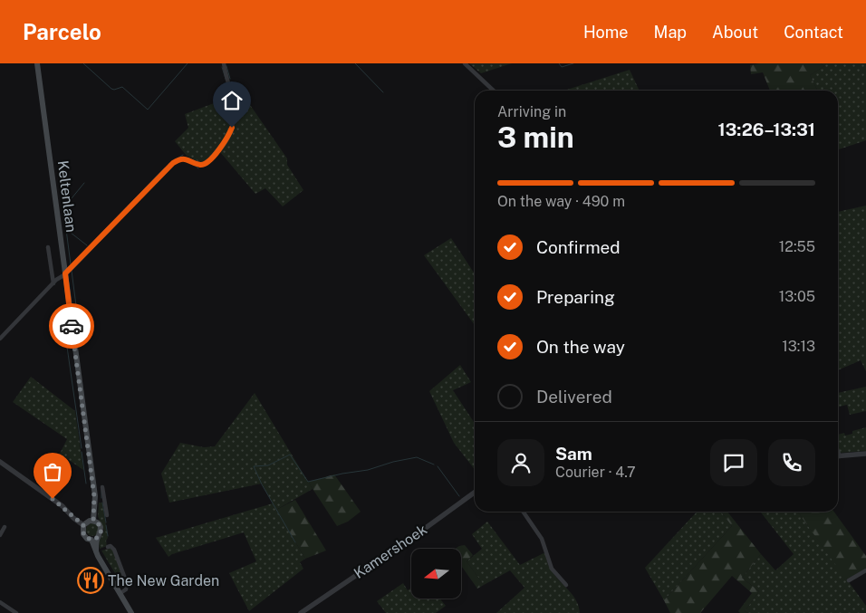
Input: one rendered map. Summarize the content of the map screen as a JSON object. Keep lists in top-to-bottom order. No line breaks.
{"streets":{"main road":["Keltenlaan"],"street":["Kamershoek"]},"places":{"restaurant":["The New Garden"]},"north":"left","page":{"header":"Parcelo","nav":["Home","Map","About","Contact"],"heading":["3 min","Arriving in","13:26–13:31"],"panel":["Sam","Courier · 4.7"],"bar":"On the way · 490 m","list":[["Confirmed","12:55"],["Preparing","13:05"],["On the way","13:13"],"Delivered"]}}
